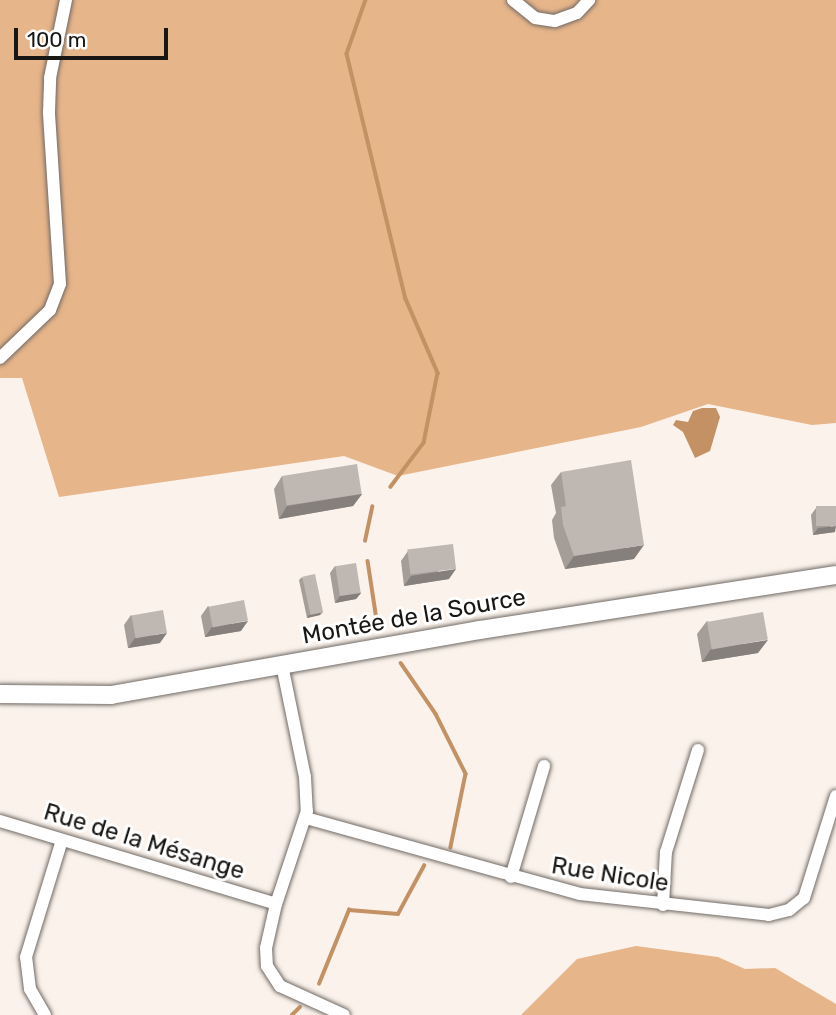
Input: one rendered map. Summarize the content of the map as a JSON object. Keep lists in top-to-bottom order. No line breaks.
{"streets":{"main road":["Montée de la Source"],"street":["Rue de la Mésange","Rue Nicole"]},"scale_bar":"100 m"}
